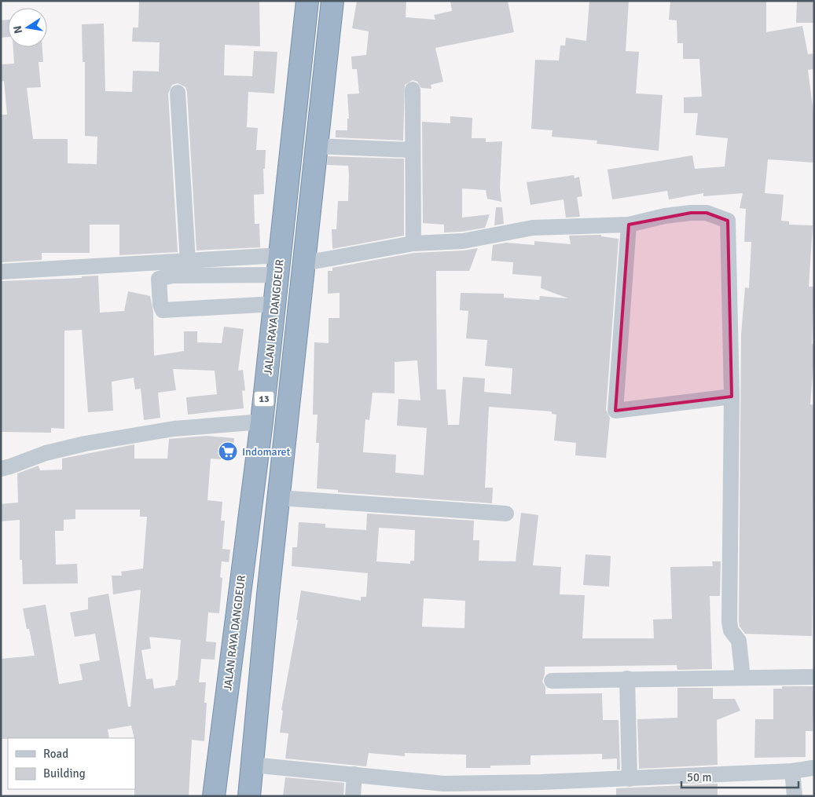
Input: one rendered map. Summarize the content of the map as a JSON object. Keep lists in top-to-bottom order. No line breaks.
{"streets":{"highway":["JALAN RAYA DANGDEUR","13"]},"places":{"supermarket":["Indomaret"]},"legend":["Road","Building"],"scale_bar":"50 m","north":"left"}
